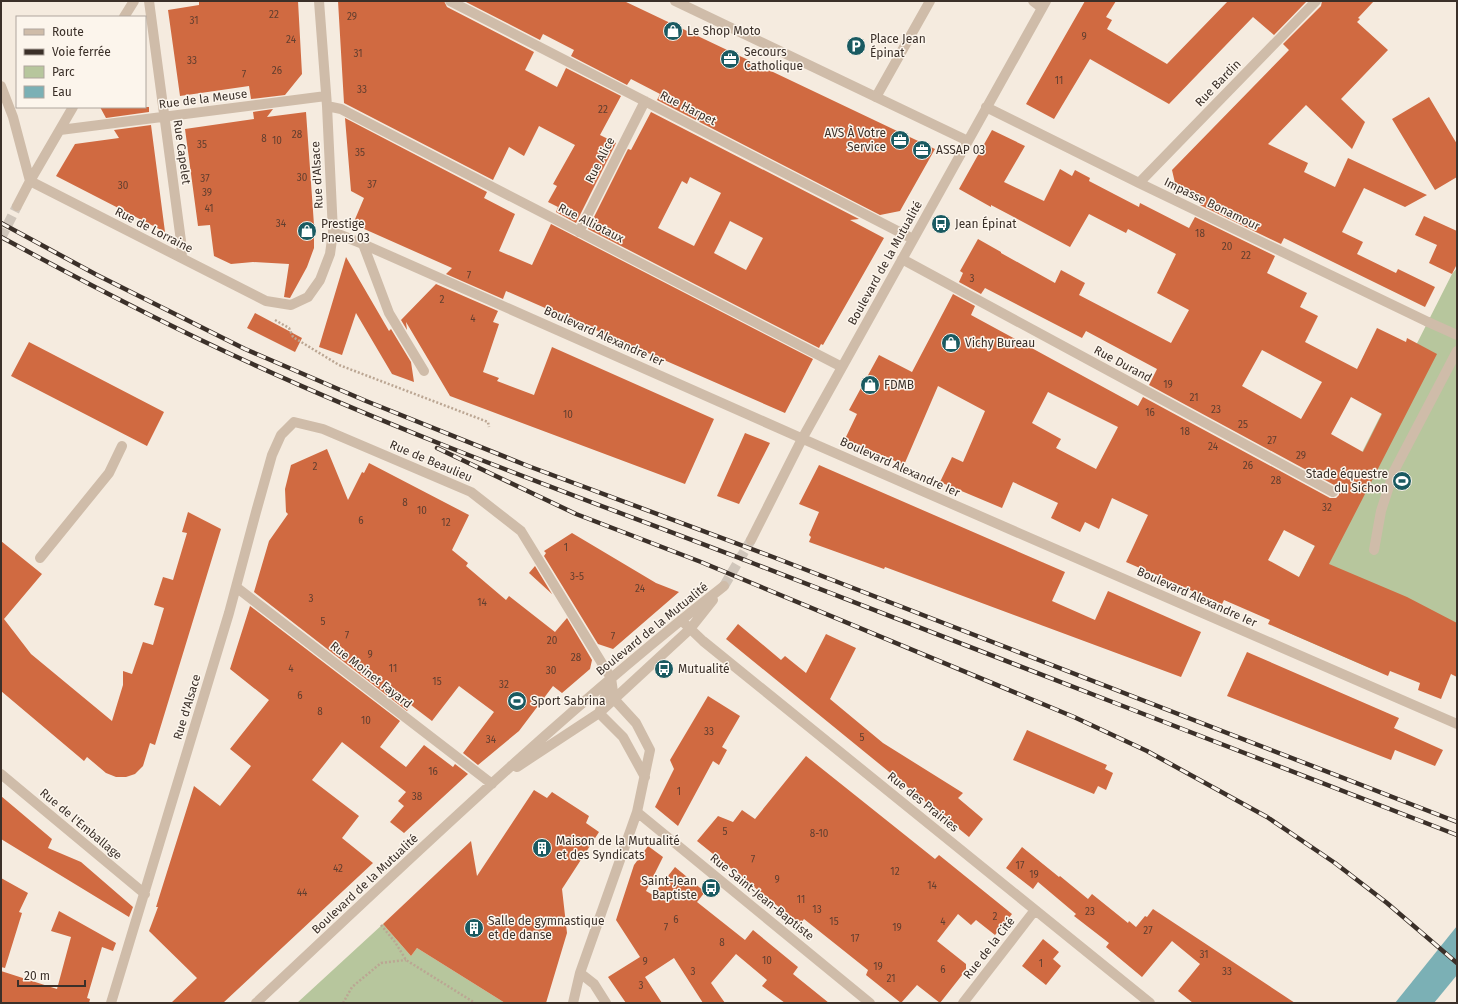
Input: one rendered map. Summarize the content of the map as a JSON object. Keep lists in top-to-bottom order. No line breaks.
{"streets":{"street":["Rue Bardin","Rue de la Meuse","Rue Harpet","Rue Capelet","Rue Alice","Rue d'Alsace","Impasse Bonamour","Rue Alliotaux","Rue de Lorraine","Boulevard de la Mutualité","Boulevard Alexandre Ier","Rue Durand","Rue de Beaulieu","Rue Moinet Fayard","Rue des Prairies","Rue de l'Emballage","Rue Saint-Jean-Baptiste","Rue de la Cité"]},"crossings":[["Rue Bardin","Impasse Bonamour"],["Rue de la Meuse","Rue Capelet"],["Rue de la Meuse","Rue d'Alsace"],["Rue de la Meuse","Rue Alliotaux"],["Rue Harpet","Rue Alice"],["Rue Harpet","Boulevard de la Mutualité"],["Rue Capelet","Rue de Lorraine"],["Rue Alice","Rue Alliotaux"],["Rue d'Alsace","Rue Alliotaux"],["Rue d'Alsace","Rue de Lorraine"],["Rue d'Alsace","Boulevard Alexandre Ier"],["Rue d'Alsace","Rue de Beaulieu"],["Rue d'Alsace","Rue Moinet Fayard"],["Rue d'Alsace","Rue de l'Emballage"],["Impasse Bonamour","Boulevard de la Mutualité"],["Rue Alliotaux","Boulevard de la Mutualité"],["Boulevard de la Mutualité","Boulevard Alexandre Ier"],["Boulevard de la Mutualité","Rue Durand"],["Boulevard de la Mutualité","Rue de Beaulieu"],["Boulevard de la Mutualité","Rue Moinet Fayard"],["Boulevard de la Mutualité","Rue des Prairies"],["Rue des Prairies","Rue de la Cité"]],"places":{"shop":["Le Shop Moto","Prestige Pneus 03","Vichy Bureau","FDMB"],"parking":["Place Jean Épinat"],"office":["Secours Catholique","AVS À Votre Service","ASSAP 03"],"bus stop":["Jean Épinat","Mutualité","Saint-Jean Baptiste"],"sports":["Stade équestre du Sichon","Sport Sabrina"],"building":["Maison de la Mutualité et des Syndicats","Salle de gymnastique et de danse"]},"house_numbers":["22","29","31","9","24","31","33","26","7","11","33","22","28","8","10","35","35","30","37","37","30","39","41","34","18","20","22","7","3","2","4","19","21","23","16","10","25","18","27","24","29","26","2","28","8","32","10","6","12","1","3-5","24","3","14","5","7","7","20","9","28","4","11","30","15","32","6","8","10","33","5","34","16","1","38","5","8-10","7","17","42","12","19","9","14","44","11","13","23","2","6","15","4","7","19","27","17","8","31","10","9","1","19","6","3","33","21","3"],"legend":["Route","Voie ferrée","Parc","Eau"],"scale_bar":"20 m"}
